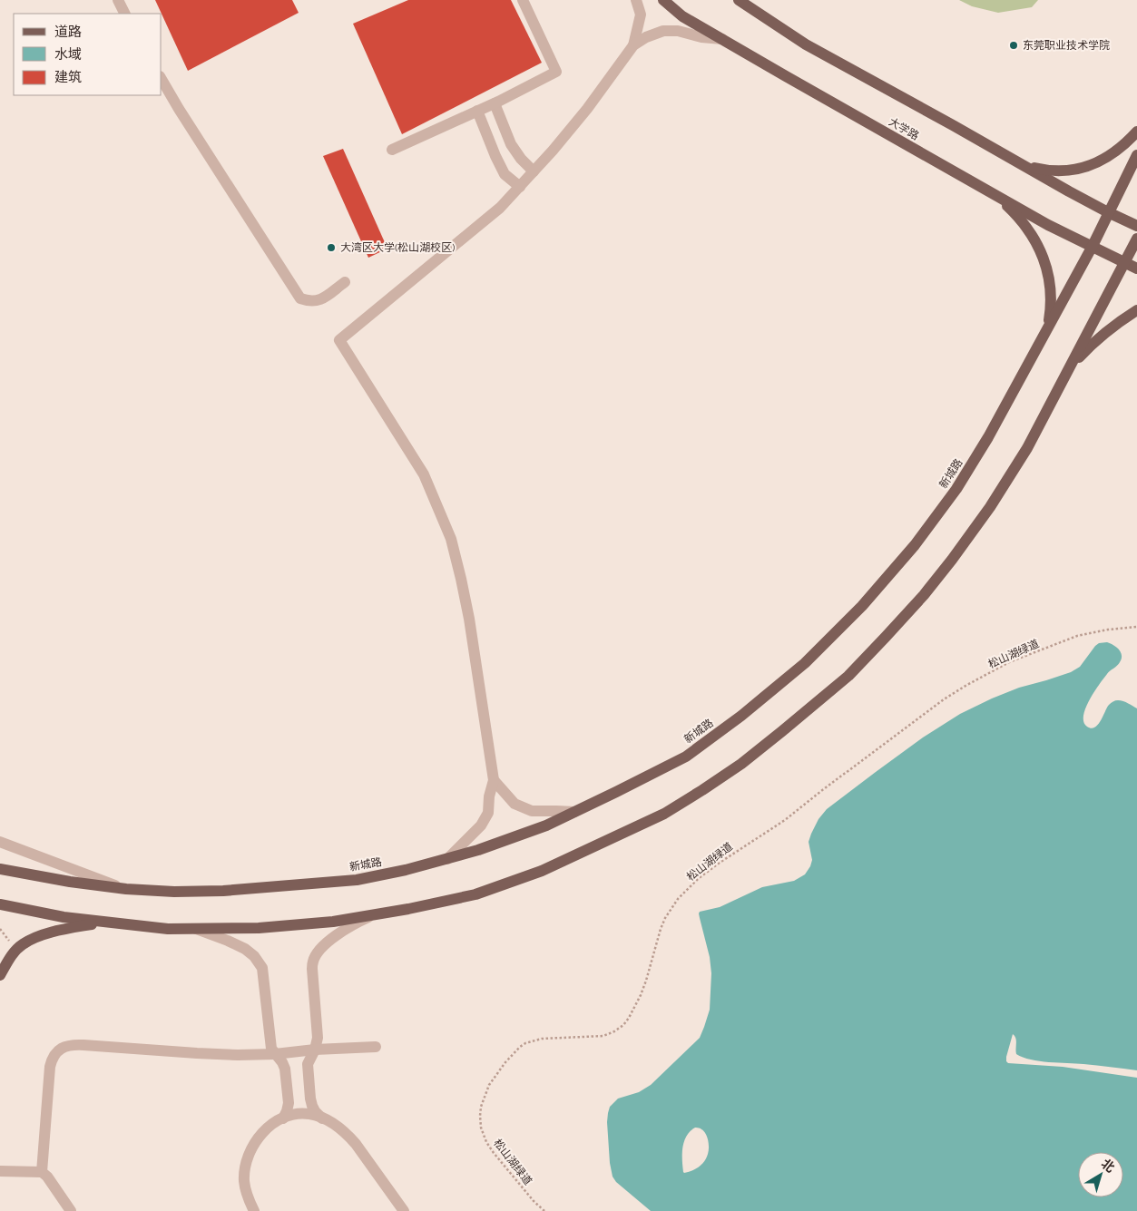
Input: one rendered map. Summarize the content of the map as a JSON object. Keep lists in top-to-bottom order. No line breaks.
{"streets":{"main road":["大学路","新城路"],"path":["松山湖绿道"]},"crossings":[["大学路","新城路"]],"places":["东莞职业技术学院","大湾区大学(松山湖校区)"],"legend":["道路","水域","建筑"],"north":"top right"}
